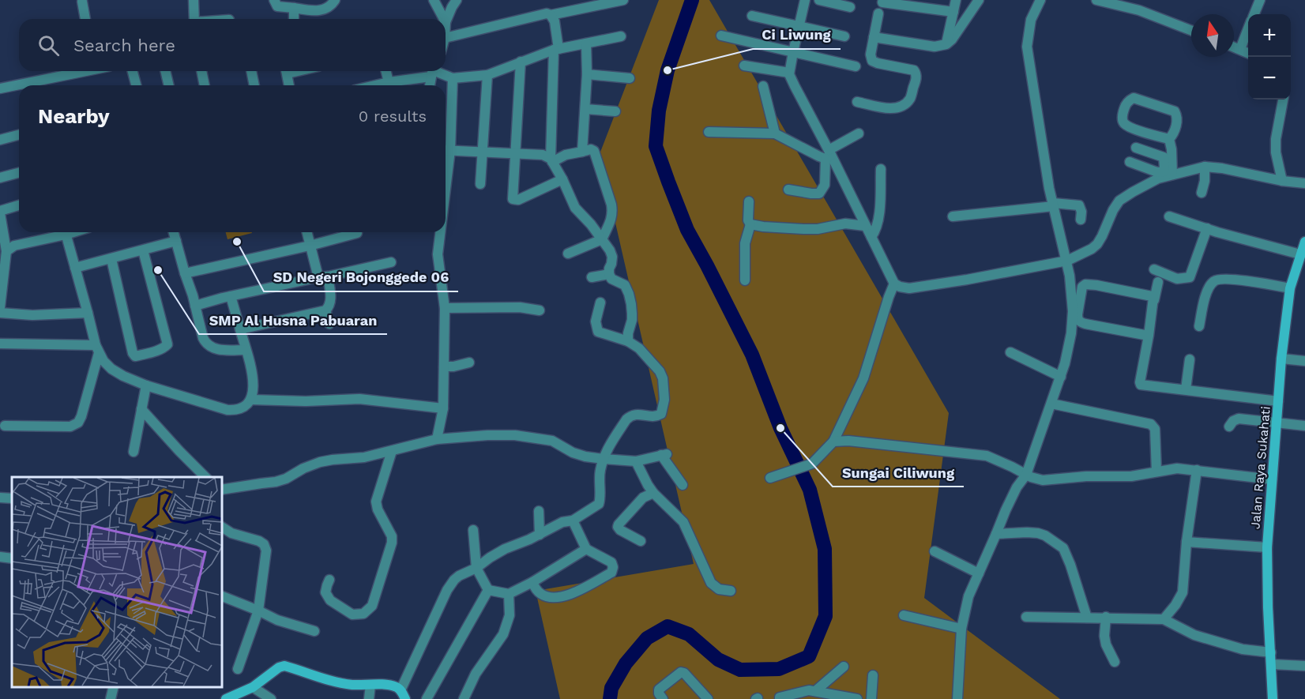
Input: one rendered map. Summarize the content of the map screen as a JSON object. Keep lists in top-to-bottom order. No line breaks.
{"streets":{"main road":["Jalan Raya Sukahati"]},"places":["Ci Liwung","SD Negeri Bojonggede 06","SMP Al Husna Pabuaran","Sungai Ciliwung"],"north":"top","page":{"map_buttons":["+","−"],"search":"Search here","heading":["Nearby","0 results"]}}
